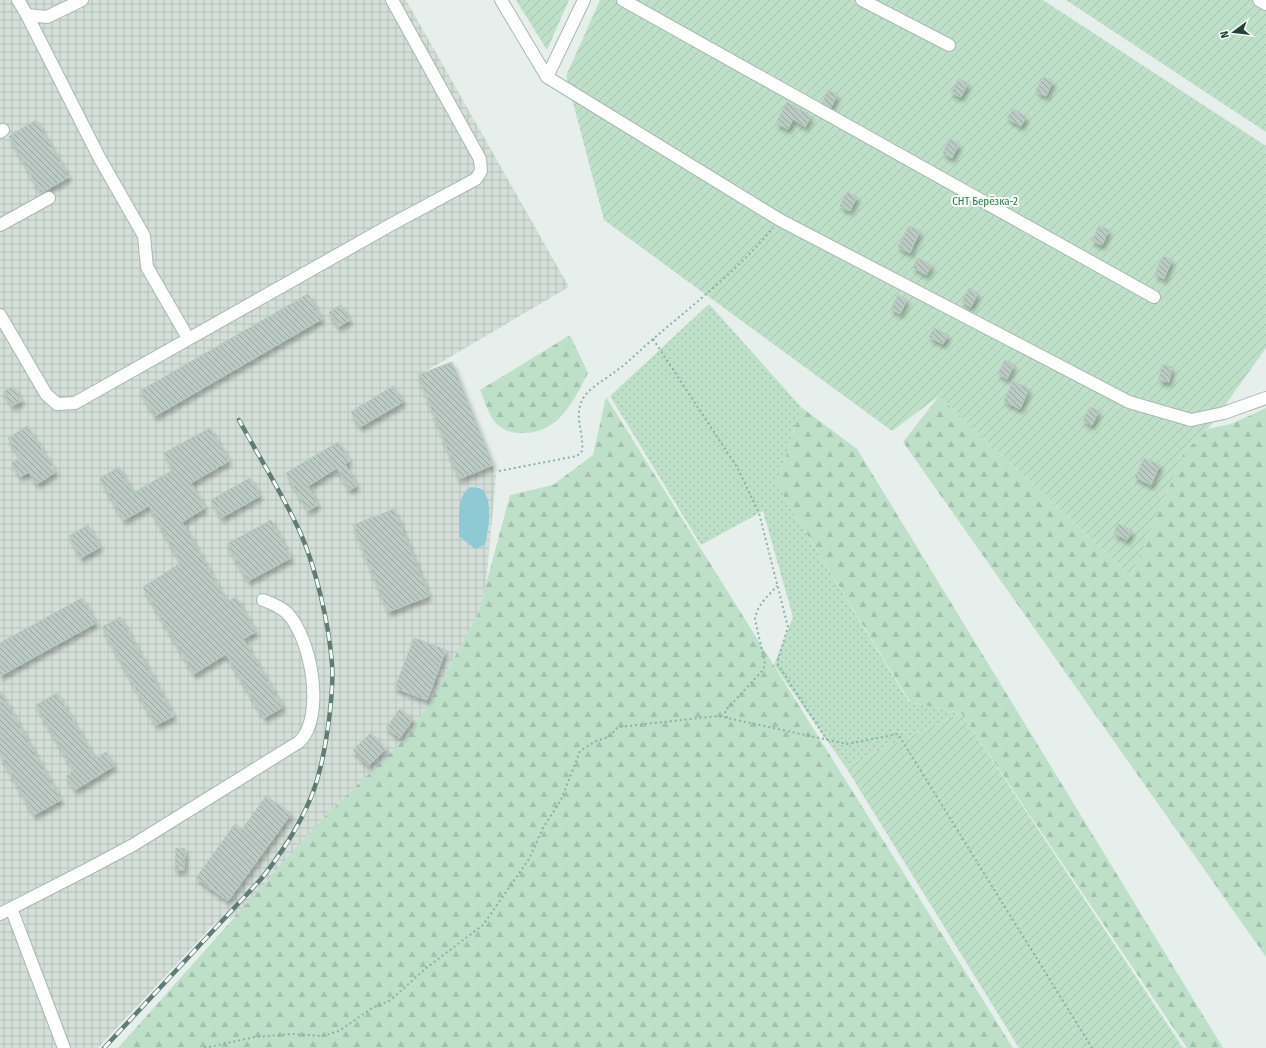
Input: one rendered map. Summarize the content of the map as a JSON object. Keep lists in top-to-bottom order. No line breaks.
{"parks":["СНТ Берёзка-2"],"north":"left"}
